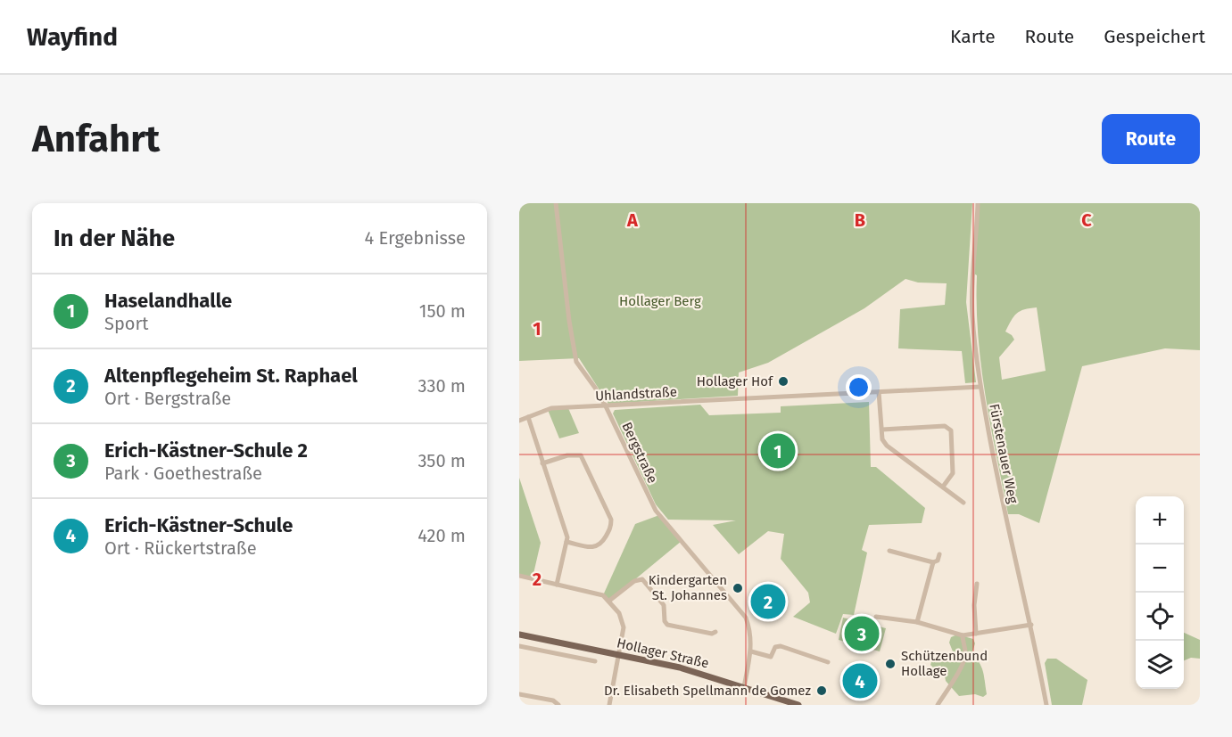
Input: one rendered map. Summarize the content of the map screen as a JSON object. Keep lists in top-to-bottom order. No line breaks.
{"streets":{"main road":["Hollager Straße"],"street":["Uhlandstraße","Bergstraße","Fürstenauer Weg"]},"crossings":[["Uhlandstraße","Bergstraße"],["Uhlandstraße","Fürstenauer Weg"],["Bergstraße","Hollager Straße"]],"parks":["Hollager Berg"],"places":["Hollager Hof","Kindergarten St. Johannes","Schützenbund Hollage","Dr. Elisabeth Spellmann de Gomez"],"page":{"header":"Wayfind","nav":["Karte","Route","Gespeichert"],"buttons":"Route","title":"Anfahrt","heading":["In der Nähe","4 Ergebnisse"],"list":[{"mark":"1","name":"Haselandhalle","note":"Sport","value":"150 m"},{"mark":"2","name":"Altenpflegeheim St. Raphael","note":"Ort · Bergstraße","value":"330 m"},{"mark":"3","name":"Erich-Kästner-Schule 2","note":"Park · Goethestraße","value":"350 m"},{"mark":"4","name":"Erich-Kästner-Schule","note":"Ort · Rückertstraße","value":"420 m"}],"pins":["1","2","3","4"],"map_buttons":["+","−"]},"grid":{"columns":["A","B","C"],"rows":["1","2"]}}
